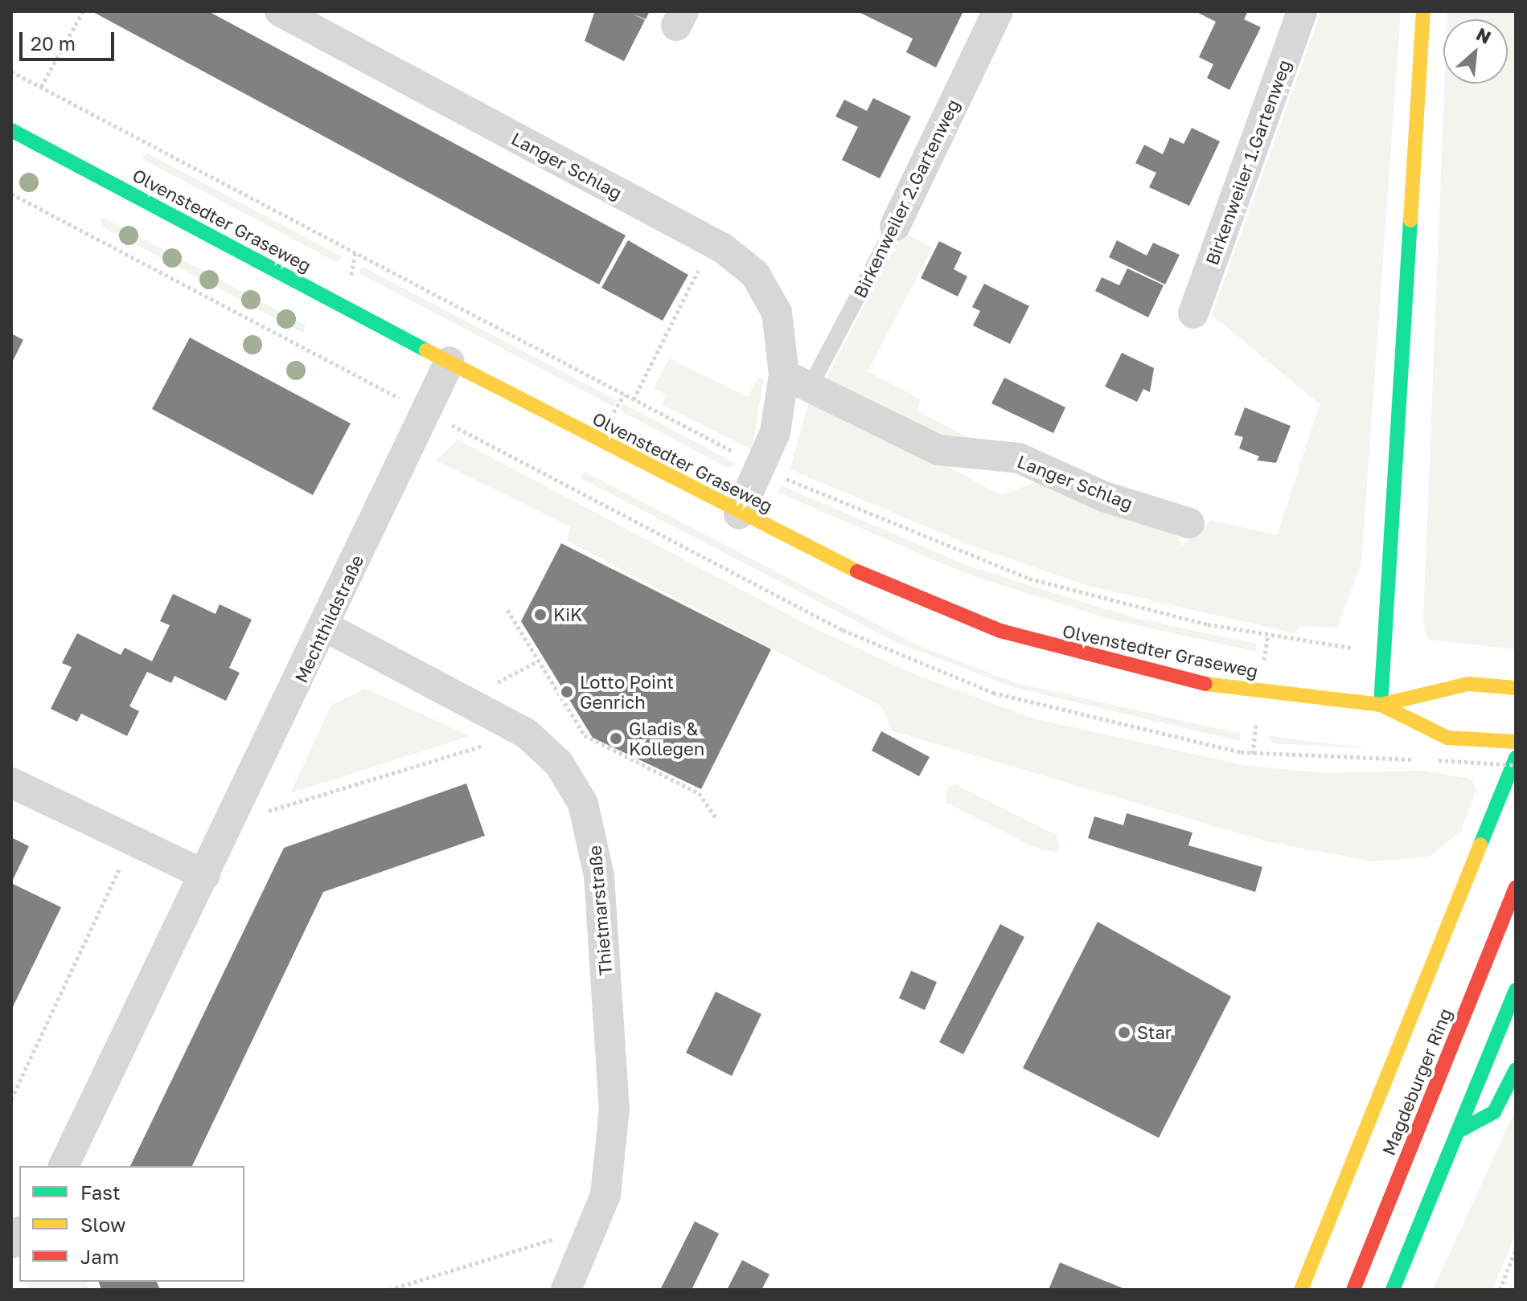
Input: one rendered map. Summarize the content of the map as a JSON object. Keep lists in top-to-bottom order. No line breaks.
{"streets":{"main road":["Olvenstedter Graseweg","Magdeburger Ring"],"street":["Birkenweiler 1.Gartenweg","Langer Schlag","Birkenweiler 2.Gartenweg","Mechthildstraße","Thietmarstraße"]},"crossings":[["Langer Schlag","Birkenweiler 2.Gartenweg"],["Langer Schlag","Olvenstedter Graseweg"],["Olvenstedter Graseweg","Mechthildstraße"],["Mechthildstraße","Thietmarstraße"]],"places":["KiK","Lotto Point Genrich","Gladis & Kollegen","Star"],"legend":["Fast","Slow","Jam"],"scale_bar":"20 m","north":"top right"}
